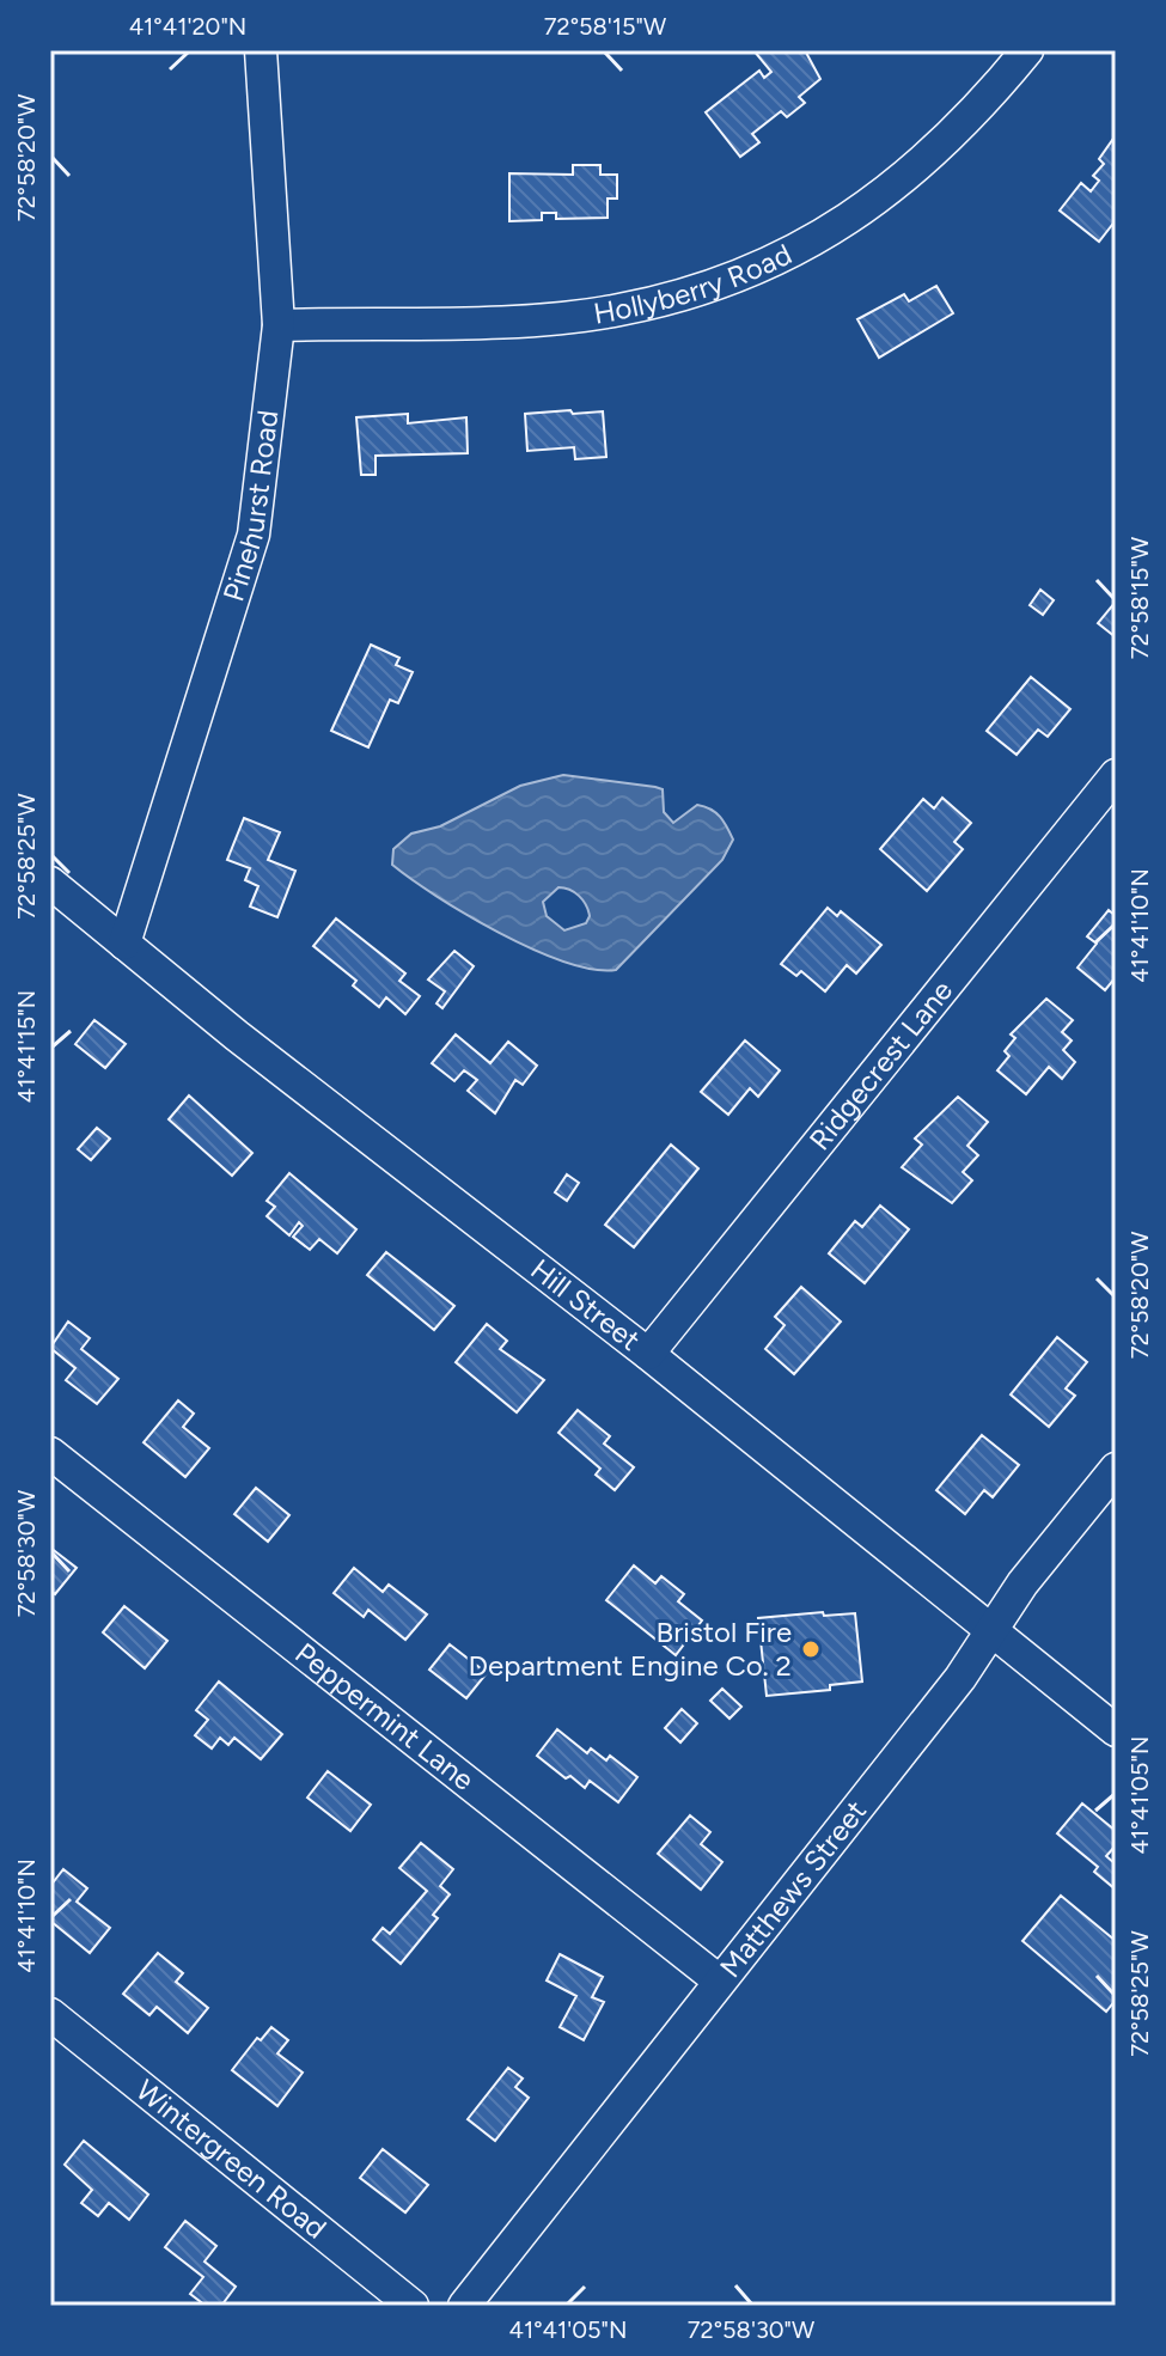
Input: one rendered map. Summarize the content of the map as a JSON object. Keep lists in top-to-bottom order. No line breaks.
{"streets":{"street":["Hollyberry Road","Pinehurst Road","Ridgecrest Lane","Hill Street","Peppermint Lane","Matthews Street","Wintergreen Road"]},"crossings":[["Hollyberry Road","Pinehurst Road"],["Pinehurst Road","Hill Street"],["Ridgecrest Lane","Hill Street"],["Hill Street","Matthews Street"],["Peppermint Lane","Matthews Street"]],"places":["Bristol Fire Department Engine Co. 2"],"coordinates":["41°41'20\"N","72°58'15\"W","72°58'20\"W","72°58'25\"W","41°41'10\"N","41°41'15\"N","72°58'30\"W","41°41'05\"N"]}
